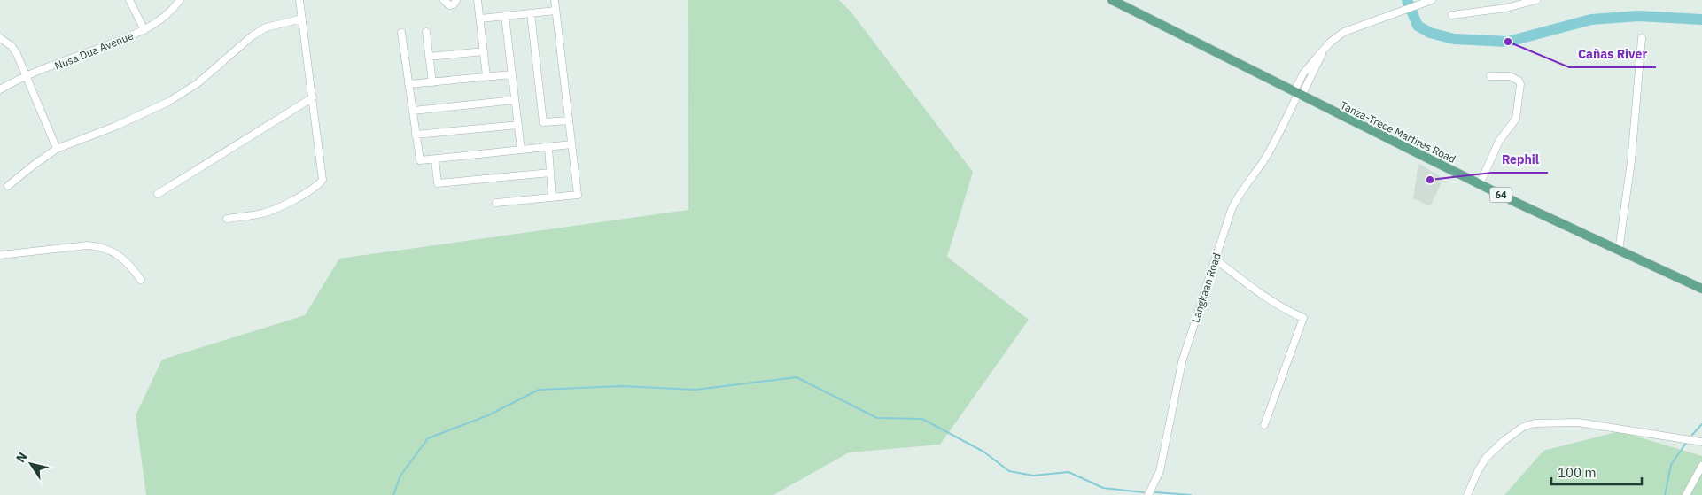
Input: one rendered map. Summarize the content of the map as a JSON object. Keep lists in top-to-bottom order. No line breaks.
{"streets":{"main road":["Tanza-Trece Martires Road","64"],"street":["Nusa Dua Avenue","Langkaan Road"]},"crossings":[["Tanza-Trece Martires Road","Langkaan Road"]],"places":["Cañas River","Rephil"],"scale_bar":"100 m","north":"top left"}
